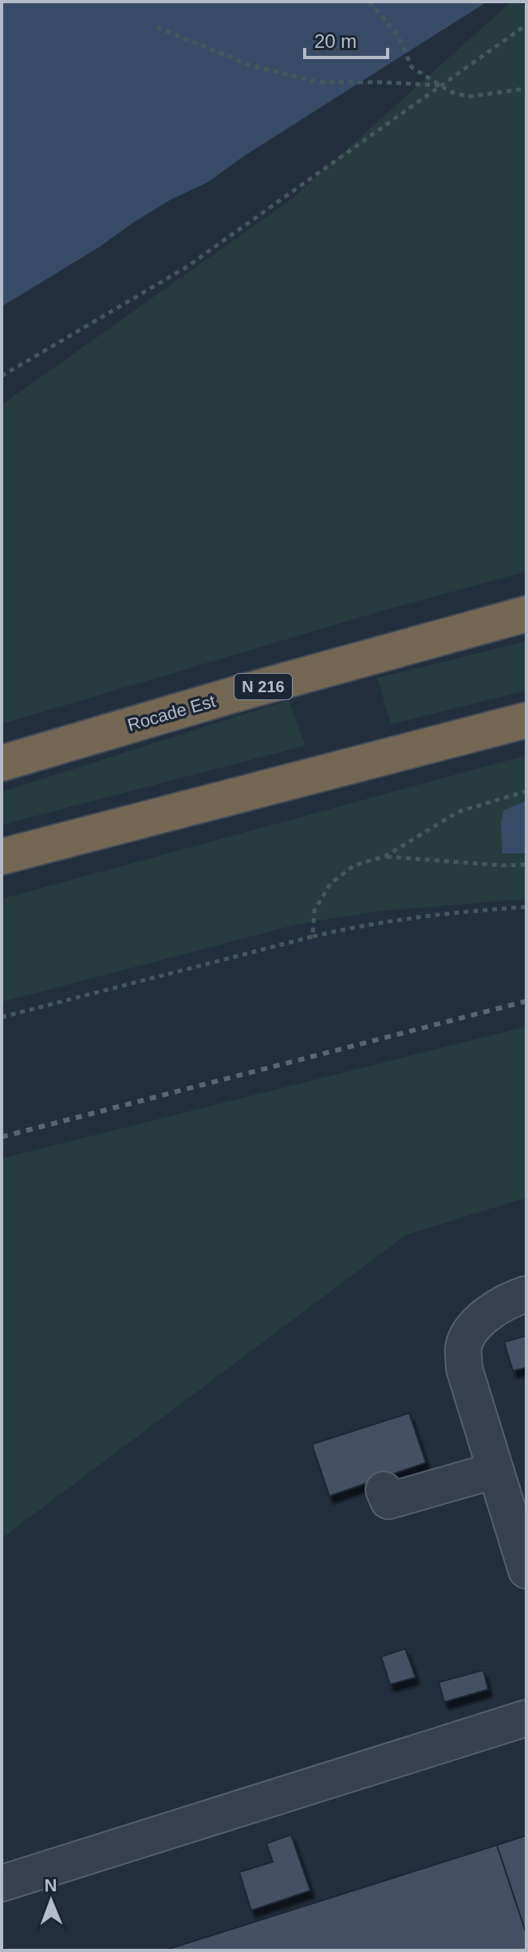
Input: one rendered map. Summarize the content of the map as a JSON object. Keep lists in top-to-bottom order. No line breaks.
{"streets":{"highway":["N 216","Rocade Est"]},"scale_bar":"20 m","north":"top"}
